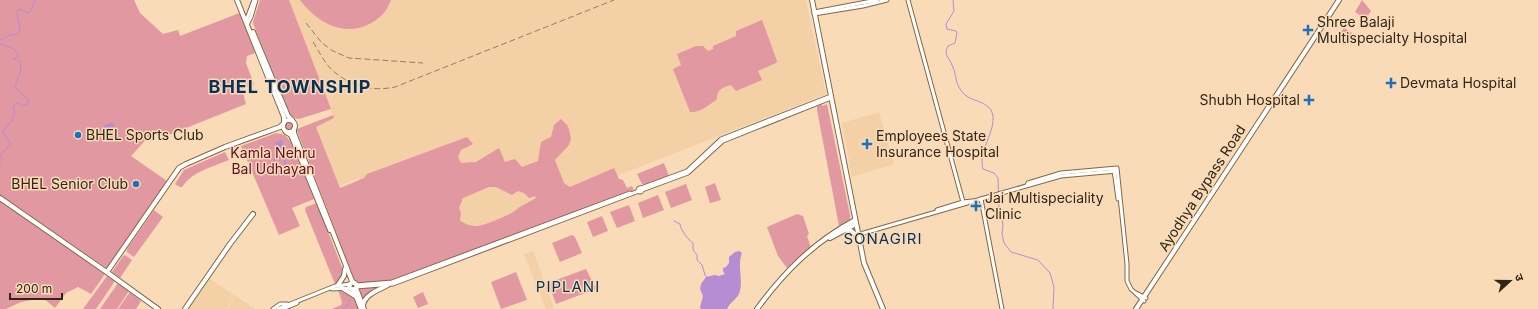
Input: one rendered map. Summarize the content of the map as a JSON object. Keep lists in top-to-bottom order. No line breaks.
{"streets":{"main road":["Ayodhya Bypass Road"]},"districts":["BHEL TOWNSHIP","SONAGIRI","PIPLANI"],"parks":["Kamla Nehru Bal Udhayan"],"places":{"health":["Shree Balaji Multispecialty Hospital","Devmata Hospital","Shubh Hospital","Employees State Insurance Hospital","Jai Multispeciality Clinic"],"other":["BHEL Sports Club","BHEL Senior Club"]},"scale_bar":"200 m","north":"right"}
